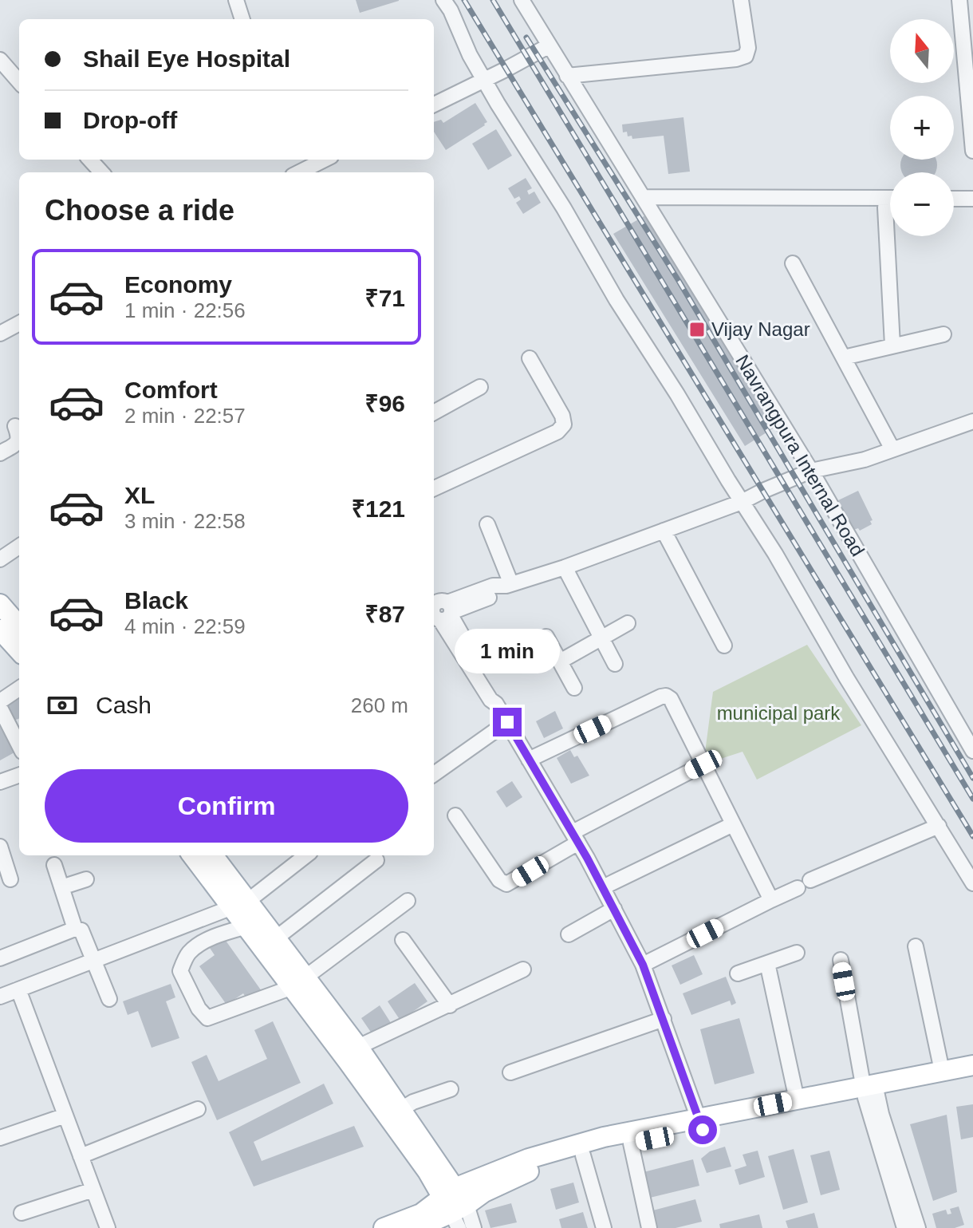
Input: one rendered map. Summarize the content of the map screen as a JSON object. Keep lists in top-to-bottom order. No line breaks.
{"streets":{"street":["Navrangpura Internal Road"]},"parks":["municipal park"],"places":{"transit":["Vijay Nagar"]},"north":"top","page":{"map_buttons":["+","−"],"banner":["Shail Eye Hospital","Drop-off"],"heading":"Choose a ride","list":[{"name":"Economy","note":"1 min · 22:56","value":"₹71"},{"name":"Comfort","note":"2 min · 22:57","value":"₹96"},{"name":"XL","note":"3 min · 22:58","value":"₹121"},{"name":"Black","note":"4 min · 22:59","value":"₹87"}],"bubble":"1 min","pay":["Cash","260 m"],"buttons":"Confirm"}}
